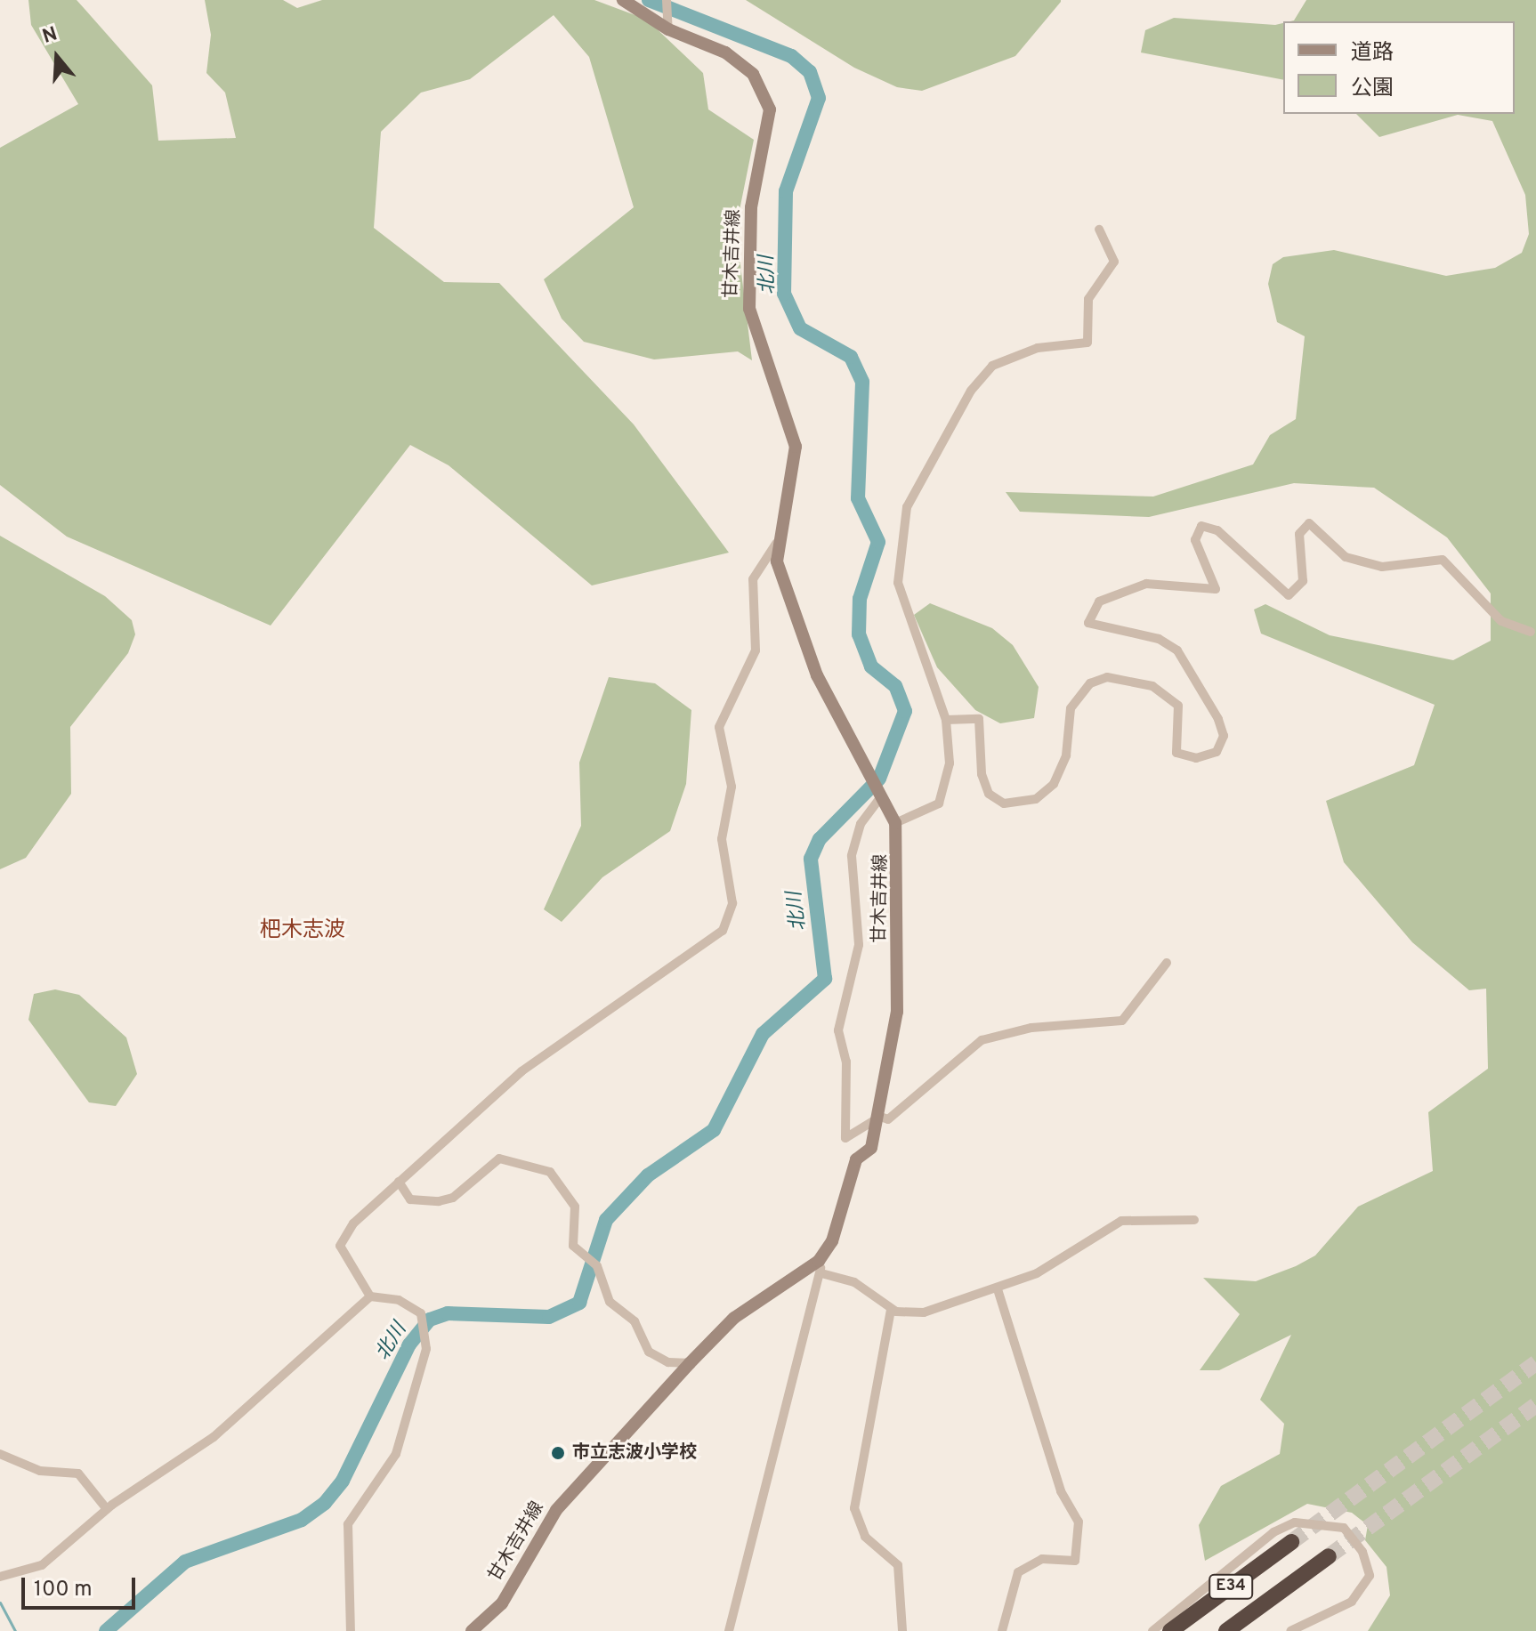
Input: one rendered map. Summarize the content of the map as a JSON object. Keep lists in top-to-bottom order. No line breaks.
{"streets":{"highway":["E34"],"main road":["甘木吉井線"]},"districts":["杷木志波"],"water":["北川"],"places":["市立志波小学校"],"legend":["道路","公園"],"scale_bar":"100 m","north":"top"}
